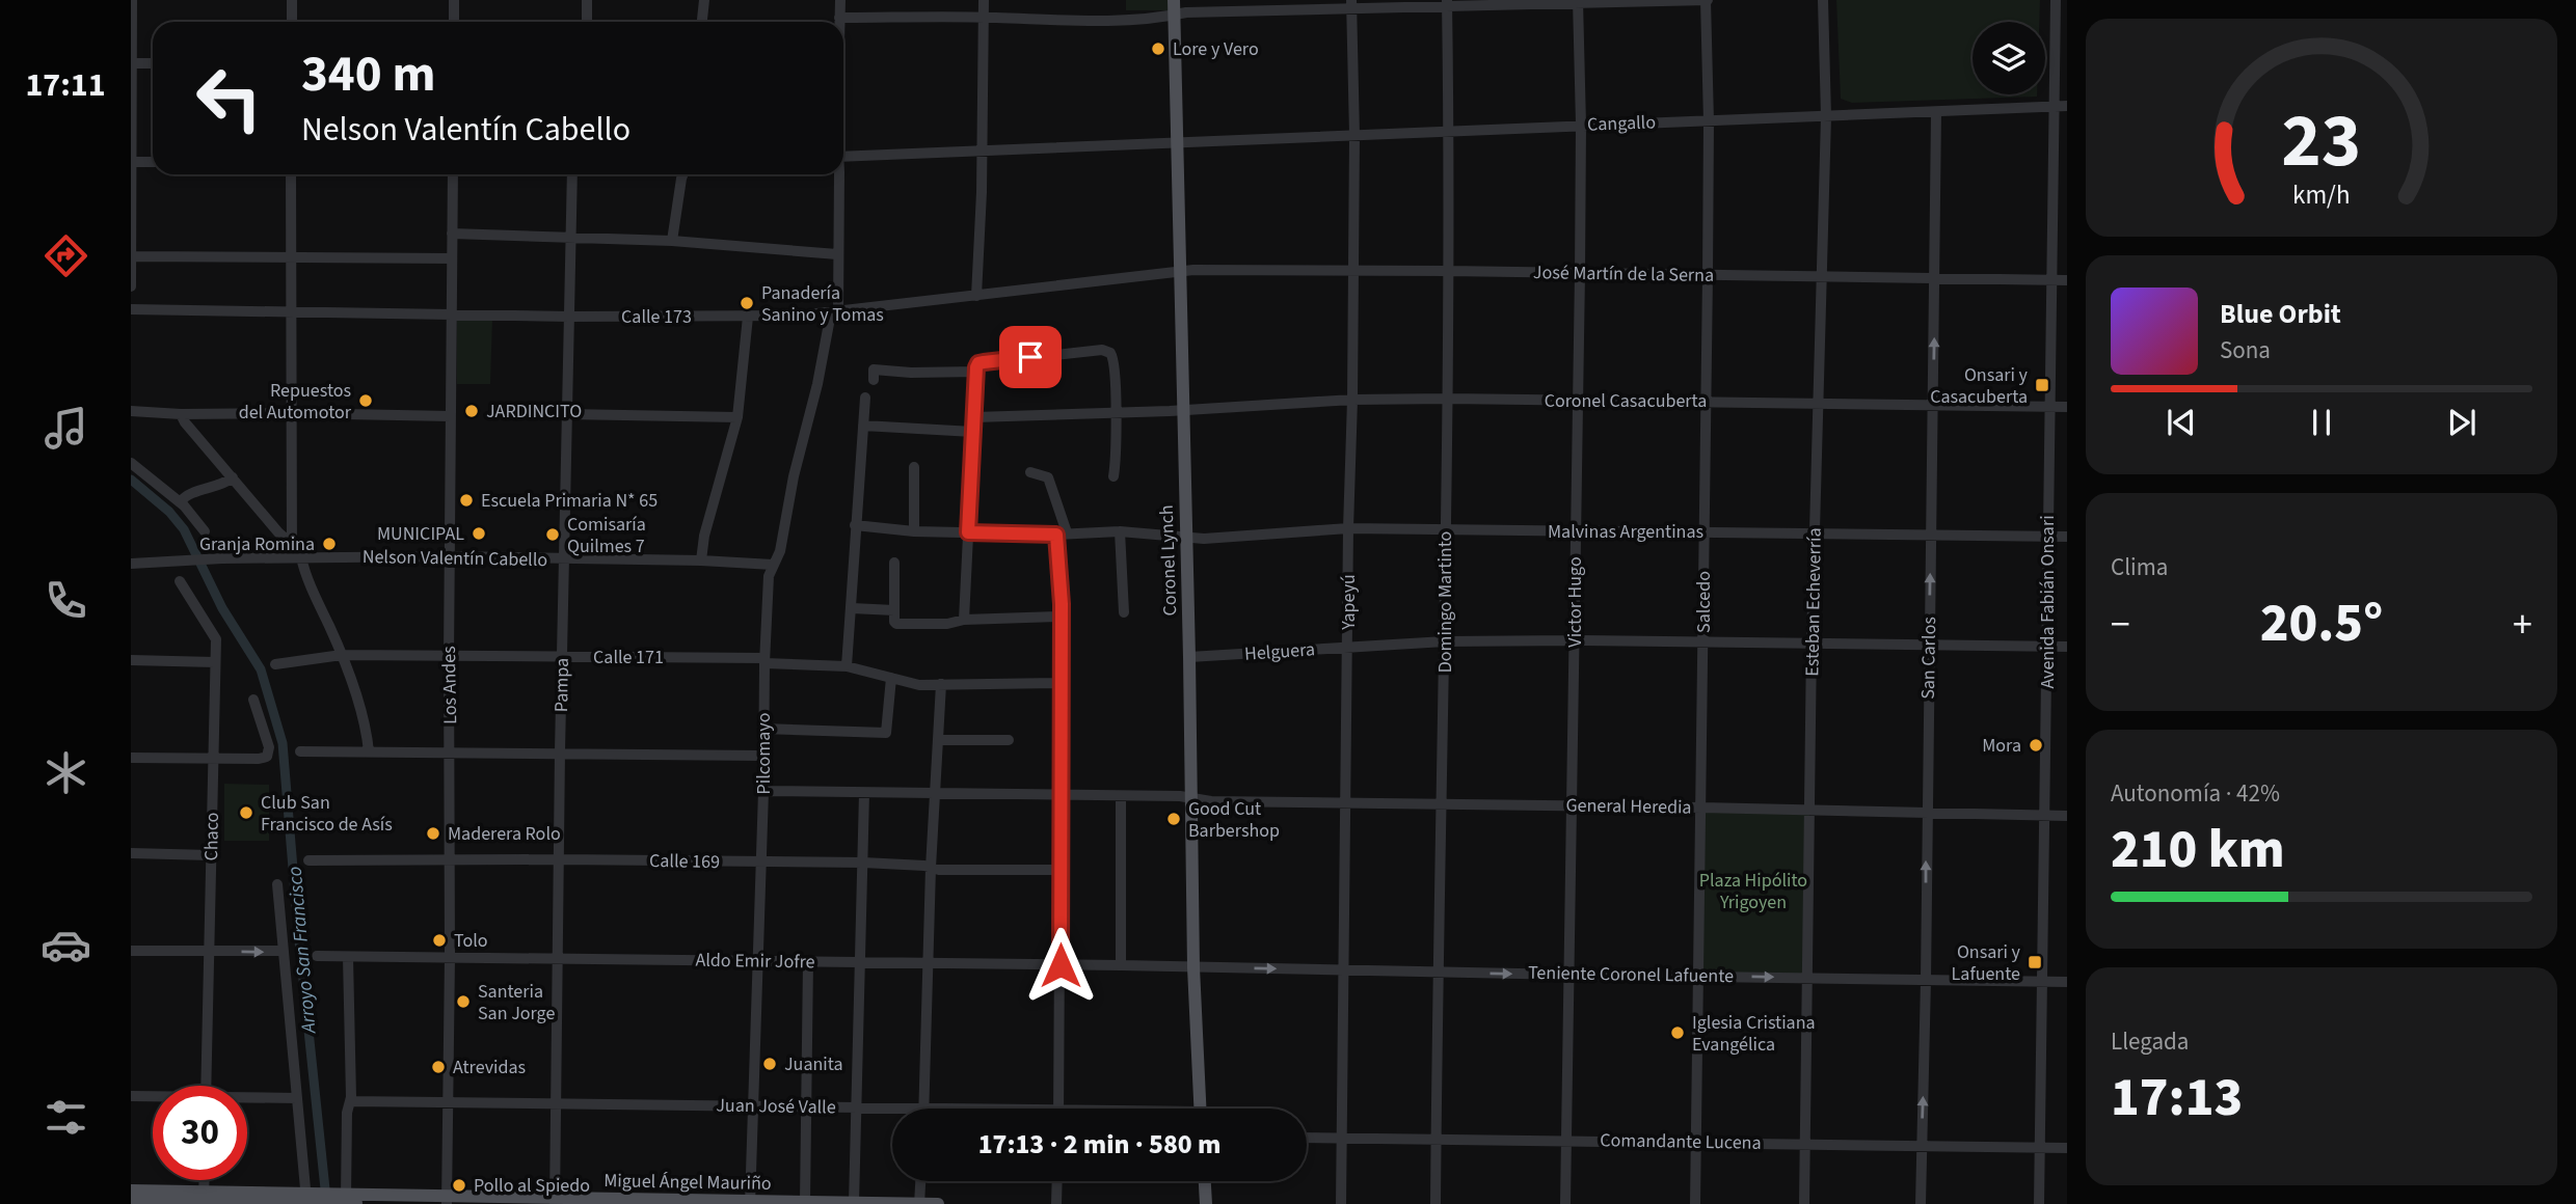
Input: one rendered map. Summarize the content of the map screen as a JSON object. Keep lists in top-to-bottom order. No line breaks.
{"streets":{"main road":["Coronel Lynch","Miguel Ángel Mauriño"],"street":["Cangallo","José Martín de la Serna","Calle 173","Coronel Casacuberta","Malvinas Argentinas","Nelson Valentín Cabello","Yapeyú","Domingo Martinto","Victor Hugo","Salcedo","Esteban Echeverría","Avenida Fabián Onsari","Helguera","Calle 171","San Carlos","Los Andes","Pampa","Pilcomayo","General Heredia","Chaco","Calle 169","Aldo Emir Jofre","Teniente Coronel Lafuente","Juan José Valle","Comandante Lucena"]},"crossings":[["Cangallo","Coronel Lynch"],["Cangallo","Yapeyú"],["Cangallo","Domingo Martinto"],["Cangallo","Victor Hugo"],["Cangallo","Salcedo"],["Cangallo","Esteban Echeverría"],["Cangallo","Avenida Fabián Onsari"],["Cangallo","San Carlos"],["José Martín de la Serna","Calle 173"],["José Martín de la Serna","Coronel Lynch"],["José Martín de la Serna","Yapeyú"],["José Martín de la Serna","Domingo Martinto"],["José Martín de la Serna","Victor Hugo"],["José Martín de la Serna","Salcedo"],["José Martín de la Serna","Esteban Echeverría"],["José Martín de la Serna","Avenida Fabián Onsari"],["José Martín de la Serna","San Carlos"],["Calle 173","Coronel Lynch"],["Calle 173","Los Andes"],["Calle 173","Pampa"],["Calle 173","Pilcomayo"],["Coronel Casacuberta","Coronel Lynch"],["Coronel Casacuberta","Yapeyú"],["Coronel Casacuberta","Domingo Martinto"],["Coronel Casacuberta","Victor Hugo"],["Coronel Casacuberta","Salcedo"],["Coronel Casacuberta","Esteban Echeverría"],["Coronel Casacuberta","Avenida Fabián Onsari"],["Coronel Casacuberta","San Carlos"],["Malvinas Argentinas","Coronel Lynch"],["Malvinas Argentinas","Yapeyú"],["Malvinas Argentinas","Domingo Martinto"],["Malvinas Argentinas","Victor Hugo"],["Malvinas Argentinas","Salcedo"],["Malvinas Argentinas","Esteban Echeverría"],["Malvinas Argentinas","Avenida Fabián Onsari"],["Malvinas Argentinas","San Carlos"],["Nelson Valentín Cabello","Los Andes"],["Nelson Valentín Cabello","Pampa"],["Nelson Valentín Cabello","Pilcomayo"],["Coronel Lynch","Helguera"],["Coronel Lynch","General Heredia"],["Coronel Lynch","Aldo Emir Jofre"],["Coronel Lynch","Teniente Coronel Lafuente"],["Yapeyú","Helguera"],["Yapeyú","General Heredia"],["Yapeyú","Teniente Coronel Lafuente"],["Yapeyú","Comandante Lucena"],["Domingo Martinto","Helguera"],["Domingo Martinto","General Heredia"],["Domingo Martinto","Teniente Coronel Lafuente"],["Domingo Martinto","Comandante Lucena"],["Victor Hugo","Helguera"],["Victor Hugo","General Heredia"],["Victor Hugo","Teniente Coronel Lafuente"],["Victor Hugo","Comandante Lucena"],["Salcedo","Helguera"],["Salcedo","General Heredia"],["Salcedo","Teniente Coronel Lafuente"],["Salcedo","Comandante Lucena"],["Esteban Echeverría","Helguera"],["Esteban Echeverría","General Heredia"],["Esteban Echeverría","Teniente Coronel Lafuente"],["Esteban Echeverría","Comandante Lucena"],["Avenida Fabián Onsari","Helguera"],["Avenida Fabián Onsari","General Heredia"],["Avenida Fabián Onsari","Teniente Coronel Lafuente"],["Avenida Fabián Onsari","Comandante Lucena"],["Helguera","San Carlos"],["Calle 171","Los Andes"],["Calle 171","Pampa"],["Calle 171","Pilcomayo"],["San Carlos","General Heredia"],["San Carlos","Teniente Coronel Lafuente"],["San Carlos","Comandante Lucena"],["Los Andes","Calle 169"],["Los Andes","Aldo Emir Jofre"],["Los Andes","Juan José Valle"],["Los Andes","Miguel Ángel Mauriño"],["Pampa","Calle 169"],["Pampa","Aldo Emir Jofre"],["Pampa","Juan José Valle"],["Pampa","Miguel Ángel Mauriño"],["Pilcomayo","General Heredia"],["Pilcomayo","Calle 169"],["Pilcomayo","Aldo Emir Jofre"],["Pilcomayo","Juan José Valle"],["Pilcomayo","Miguel Ángel Mauriño"],["Aldo Emir Jofre","Teniente Coronel Lafuente"]],"one_way":["San Carlos","Teniente Coronel Lafuente"],"water":["Arroyo San Francisco"],"parks":["Plaza Hipólito Yrigoyen"],"places":{"other":["Lore y Vero","Panadería Sanino y Tomas","Repuestos del Automotor","JARDINCITO","Escuela Primaria N* 65","MUNICIPAL","Comisaría Quilmes 7","Granja Romina","Mora","Club San Francisco de Asís","Good Cut Barbershop","Maderera Rolo","Tolo","Santeria San Jorge","Iglesia Cristiana Evangélica","Juanita","Atrevidas","Pollo al Spiedo"],"transit":["Onsari y Casacuberta","Onsari y Lafuente"]},"page":{"tabs":"17:11","turn":["340 m","Nelson Valentín Cabello"],"song":["Blue Orbit","Sona"],"tile":["Clima",["Autonomía · 42%","210 km"],["Llegada","17:13"]],"heat":["−","20.5°","+"],"limit":"30","trip":"17:13 · 2 min · 580 m","gauge":["23","km/h"]}}
